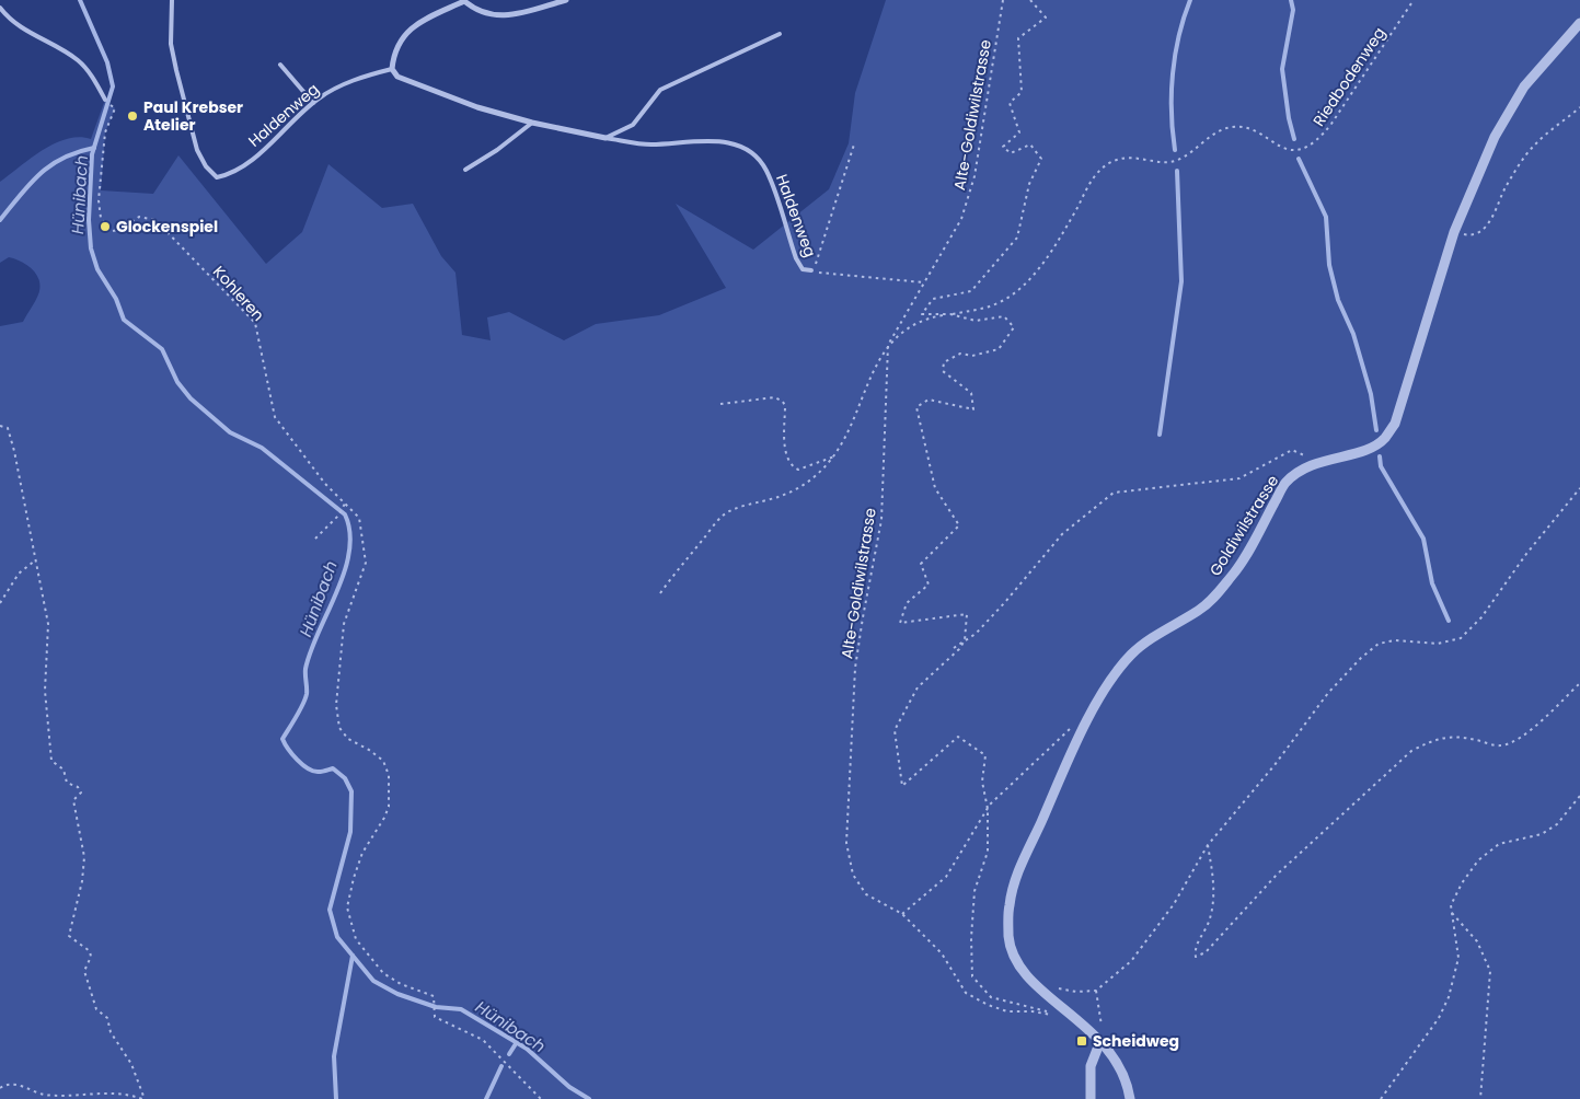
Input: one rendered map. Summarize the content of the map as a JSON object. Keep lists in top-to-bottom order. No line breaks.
{"streets":{"street":["Haldenweg","Goldiwilstrasse"],"path":["Riedbodenweg","Alte-Goldiwilstrasse","Kohleren"]},"crossings":[["Riedbodenweg","Alte-Goldiwilstrasse"]],"water":["Hünibach"],"places":{"other":["Paul Krebser Atelier","Glockenspiel"],"transit":["Scheidweg"]}}
